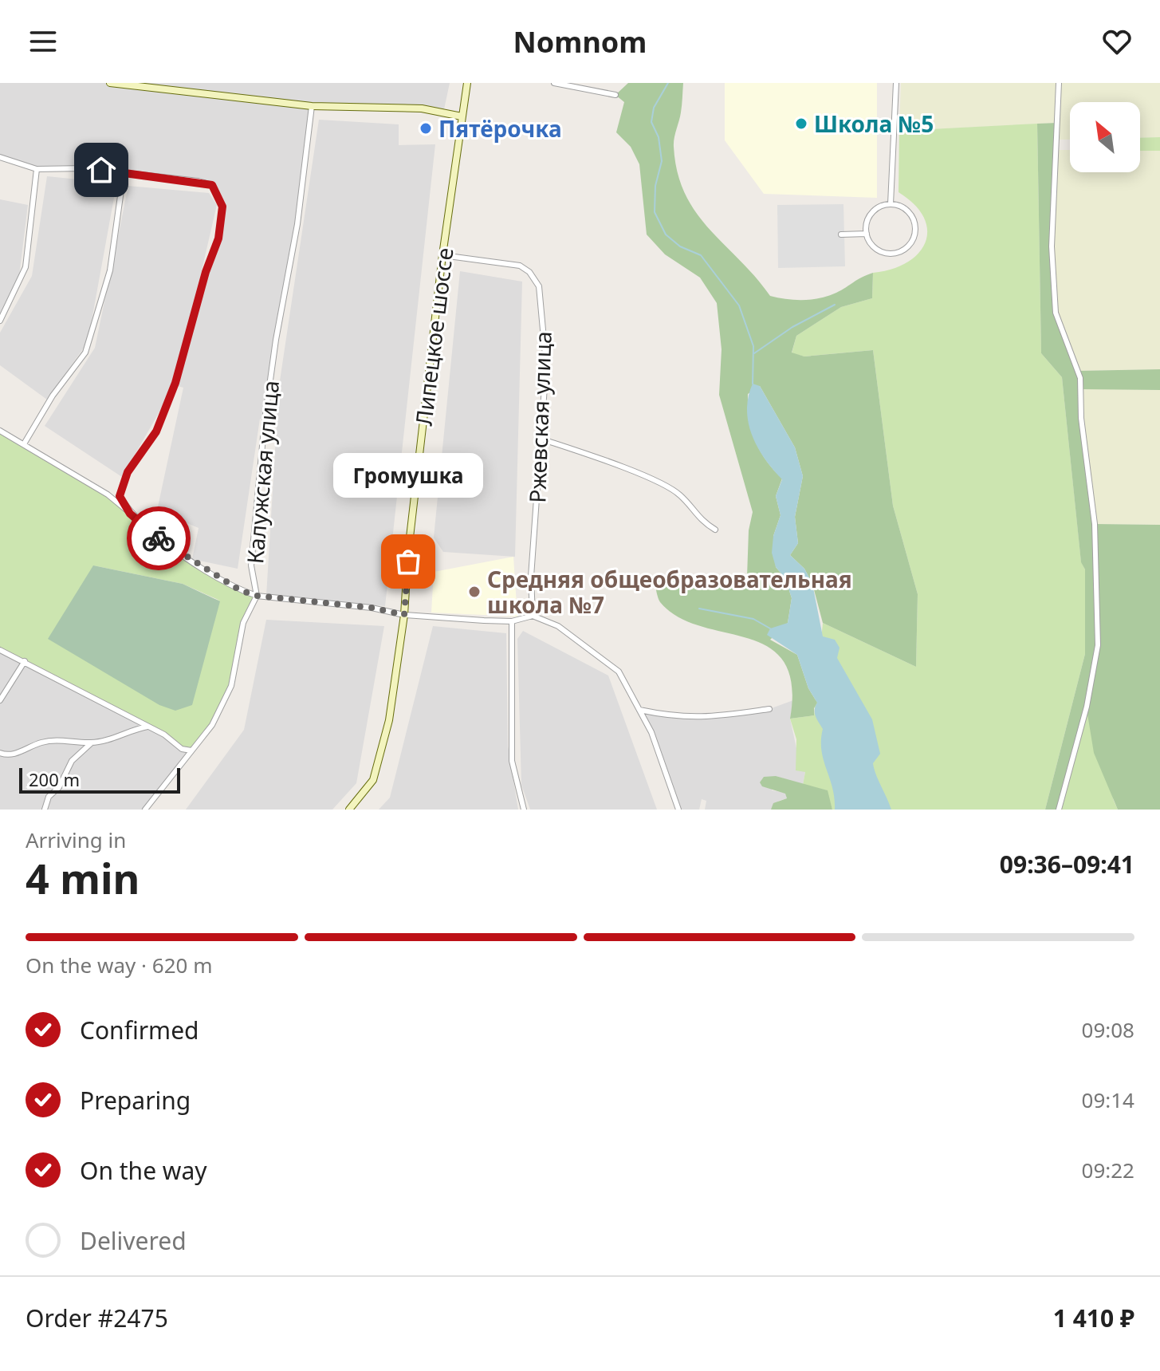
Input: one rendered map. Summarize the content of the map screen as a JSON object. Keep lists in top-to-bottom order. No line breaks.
{"streets":{"street":["Липецкое шоссе","Ржевская улица","Калужская улица"]},"crossings":[["Липецкое шоссе","Ржевская улица"]],"places":["Школа №5","Пятёрочка","Громушка","Средняя общеобразовательная школа №7"],"scale_bar":"200 m","north":"top left","page":{"header":"Nomnom","bubble":"Громушка","scale":"200 m","heading":["4 min","Arriving in","09:36–09:41"],"panel":["Order #2475","1 410 ₽"],"bar":"On the way · 620 m","list":[["Confirmed","09:08"],["Preparing","09:14"],["On the way","09:22"],"Delivered"]}}
